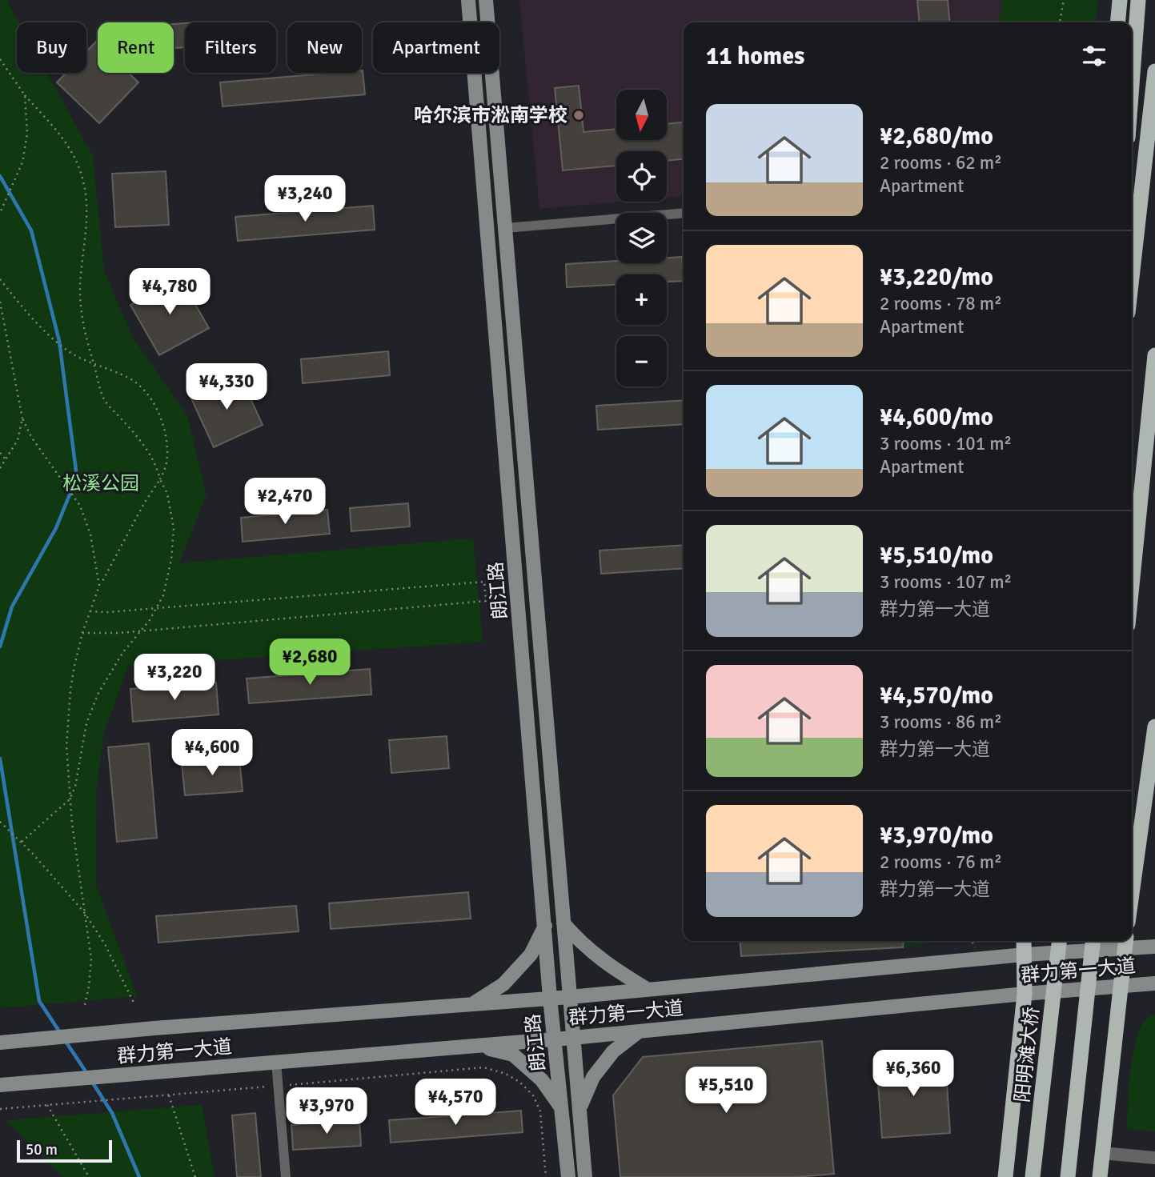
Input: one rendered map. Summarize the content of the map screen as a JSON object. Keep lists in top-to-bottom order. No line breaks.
{"streets":{"highway":["阳明滩大桥"],"main road":["朗江路","群力第一大道"]},"crossings":[["朗江路","群力第一大道"]],"parks":["松溪公园"],"places":["哈尔滨市淞南学校"],"scale_bar":"50 m","north":"bottom","page":{"chip":["Buy","Rent","Filters","New","Apartment"],"heading":"11 homes","map_buttons":["+","−"],"list":[{"name":"¥2,680/mo","note":"2 rooms · 62 m² · Apartment"},{"name":"¥3,220/mo","note":"2 rooms · 78 m² · Apartment"},{"name":"¥4,600/mo","note":"3 rooms · 101 m² · Apartment"},{"name":"¥5,510/mo","note":"3 rooms · 107 m² · 群力第一大道"},{"name":"¥4,570/mo","note":"3 rooms · 86 m² · 群力第一大道"},{"name":"¥3,970/mo","note":"2 rooms · 76 m² · 群力第一大道"}],"price":["¥3,240","¥4,780","¥4,330","¥2,470","¥2,680","¥3,220","¥4,600","¥6,360","¥5,510","¥4,570","¥3,970"],"scale":"50 m"}}
